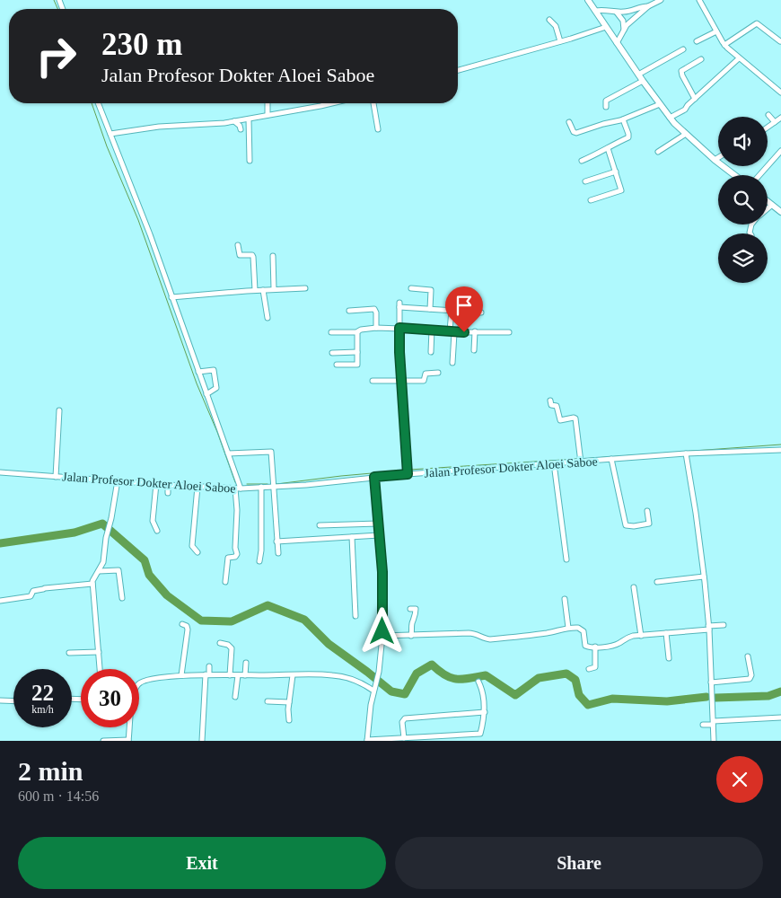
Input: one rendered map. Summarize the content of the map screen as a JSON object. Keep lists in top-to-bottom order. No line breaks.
{"streets":{"street":["Jalan Profesor Dokter Aloei Saboe"]},"page":{"turn":["230 m","Jalan Profesor Dokter Aloei Saboe"],"speed":"22 km/h","limit":"30","heading":["2 min","600 m · 14:56"],"buttons":["Exit","Share"]}}
